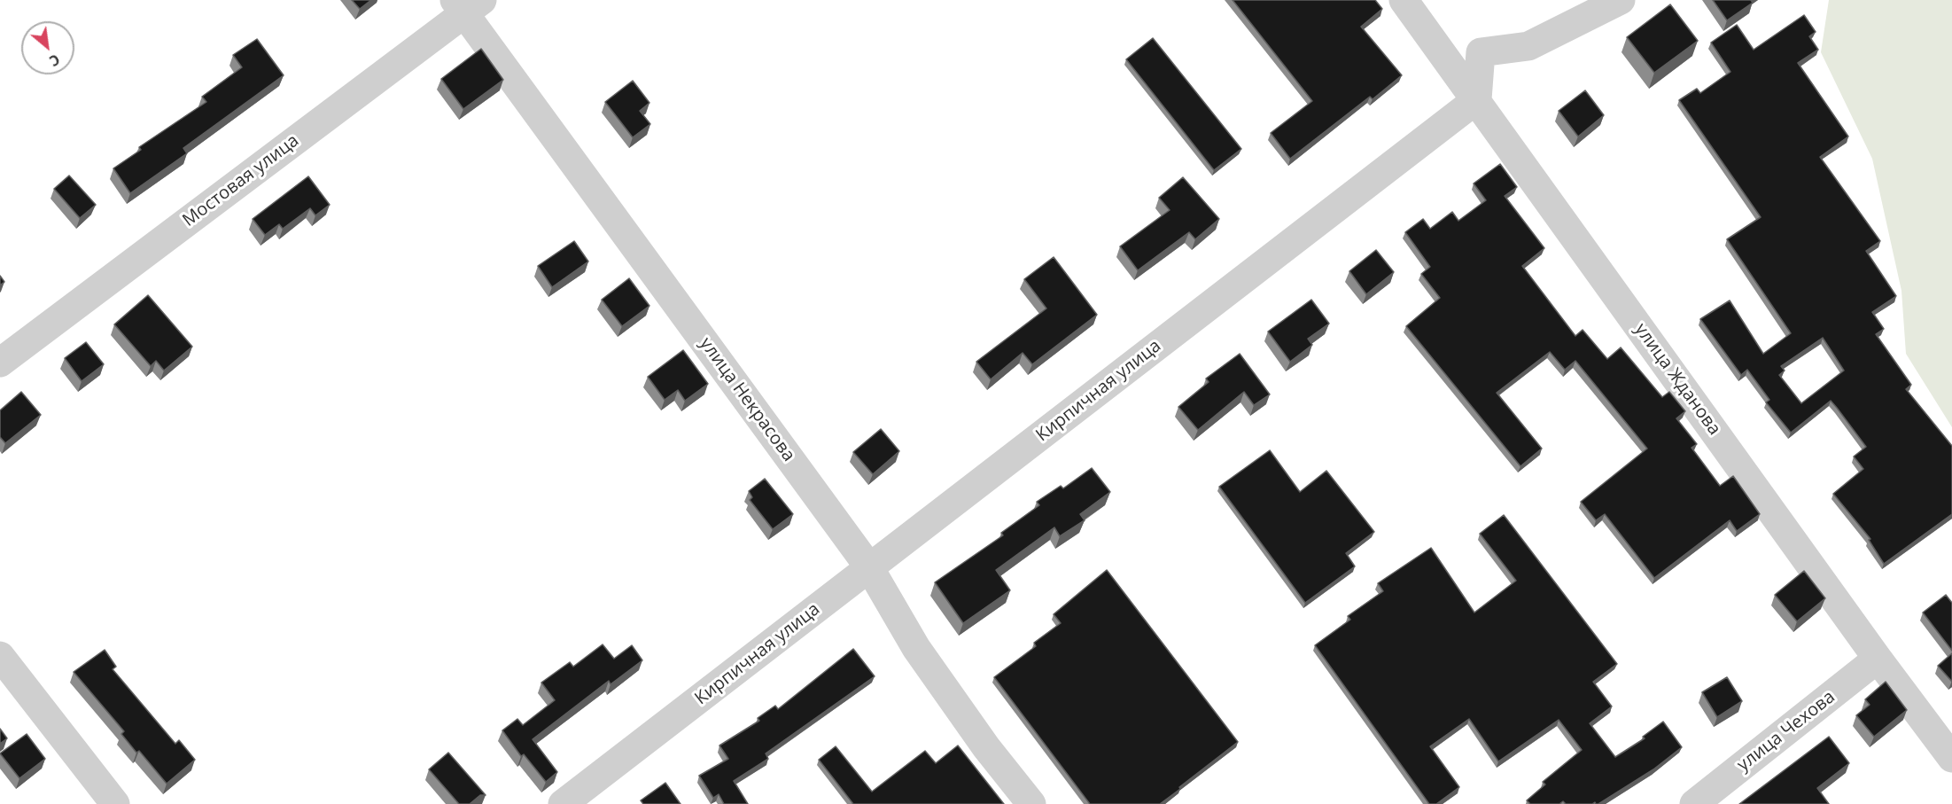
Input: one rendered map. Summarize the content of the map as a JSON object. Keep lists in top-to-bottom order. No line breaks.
{"streets":{"street":["Мостовая улица","улица Жданова","Кирпичная улица","улица Некрасова","улица Чехова"]},"crossings":[["Мостовая улица","улица Некрасова"],["улица Жданова","Кирпичная улица"],["улица Жданова","улица Чехова"],["Кирпичная улица","улица Некрасова"]],"north":"bottom right"}
